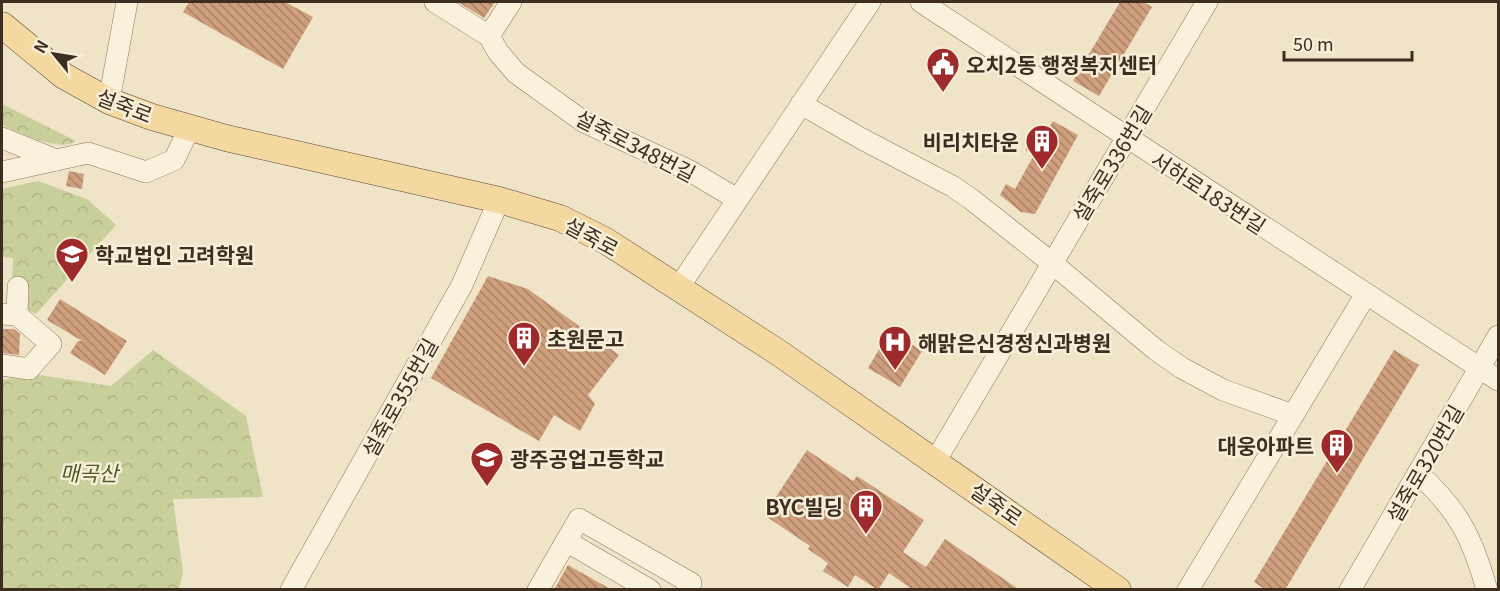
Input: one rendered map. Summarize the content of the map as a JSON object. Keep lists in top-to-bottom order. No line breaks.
{"streets":{"main road":["설죽로"],"street":["설죽로348번길","설죽로336번길","서하로183번길","설죽로355번길","설죽로320번길"]},"crossings":[["설죽로","설죽로336번길"],["설죽로","설죽로355번길"],["설죽로336번길","서하로183번길"],["서하로183번길","설죽로320번길"]],"parks":["매곡산"],"places":{"public building":["오치2동 행정복지센터"],"building":["비리치타운","초원문고","대웅아파트","BYC빌딩"],"school or university":["학교법인 고려학원","광주공업고등학교"],"hospital":["해맑은신경정신과병원"]},"scale_bar":"50 m","north":"top left"}
